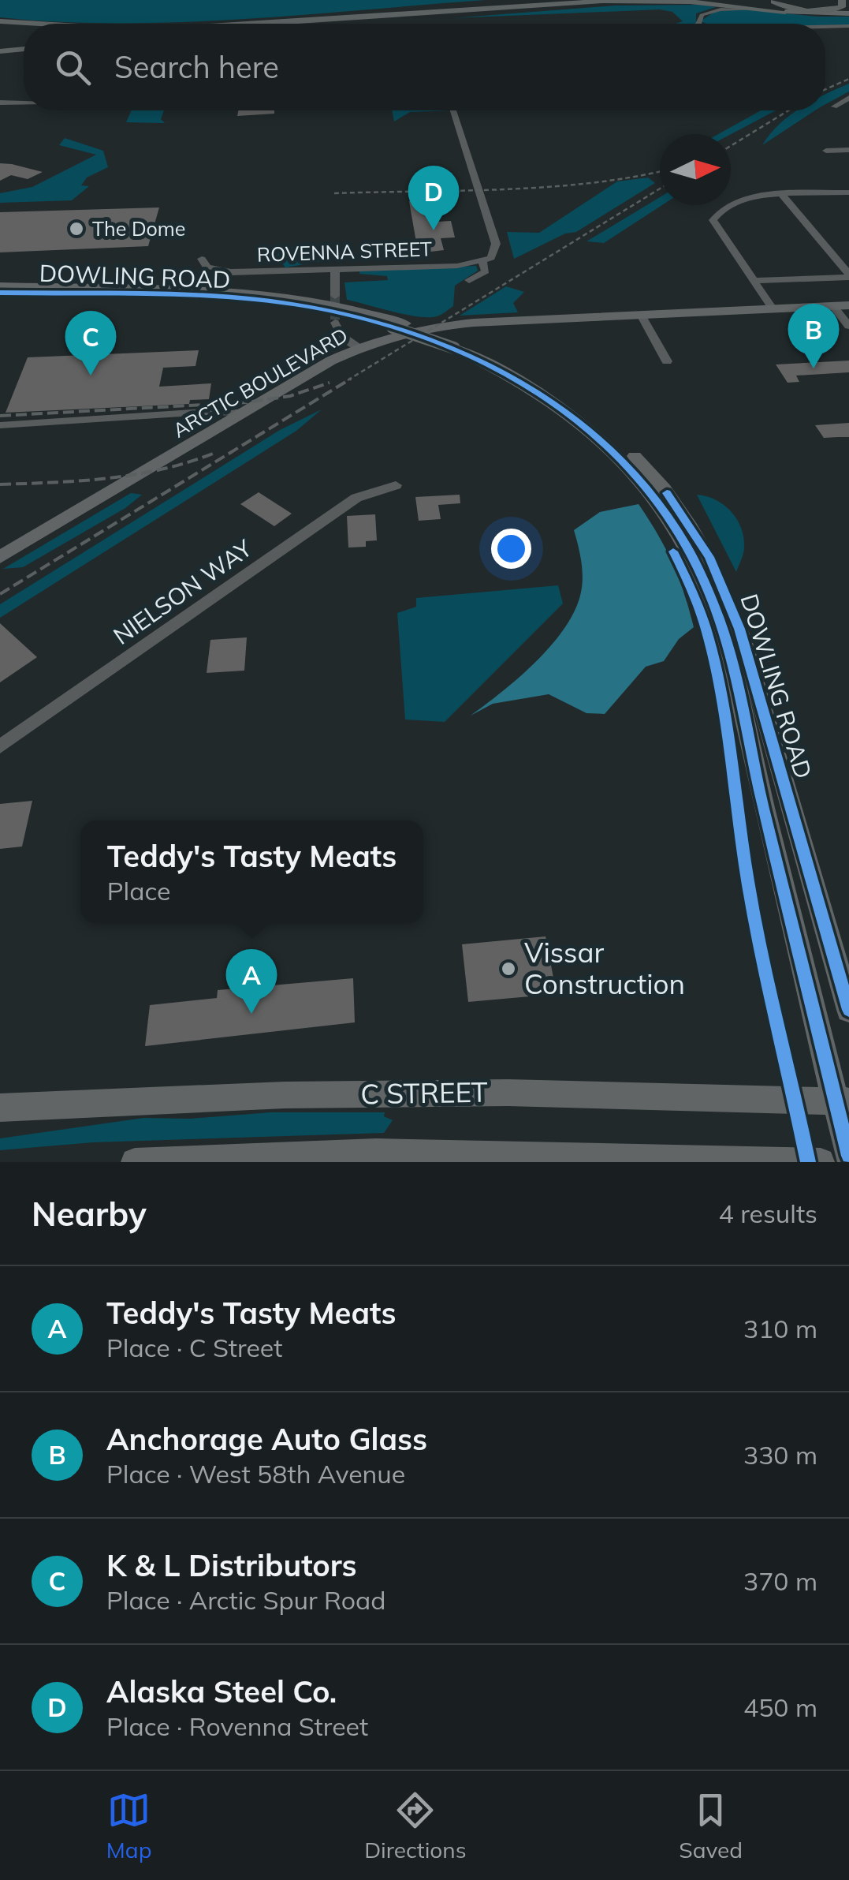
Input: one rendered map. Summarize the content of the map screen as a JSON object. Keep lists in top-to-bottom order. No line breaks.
{"streets":{"main road":["DOWLING ROAD","ARCTIC BOULEVARD","C STREET"],"street":["ROVENNA STREET","NIELSON WAY"]},"crossings":[["DOWLING ROAD","C STREET"]],"places":["The Dome","Vissar Construction"],"north":"right","page":{"search":"Search here","pins":["D","B","C","A"],"popup":["Teddy's Tasty Meats","Place"],"heading":["Nearby","4 results"],"list":[{"mark":"A","name":"Teddy's Tasty Meats","note":"Place · C Street","value":"310 m"},{"mark":"B","name":"Anchorage Auto Glass","note":"Place · West 58th Avenue","value":"330 m"},{"mark":"C","name":"K & L Distributors","note":"Place · Arctic Spur Road","value":"370 m"},{"mark":"D","name":"Alaska Steel Co.","note":"Place · Rovenna Street","value":"450 m"}],"nav":["Map","Directions","Saved"]}}
